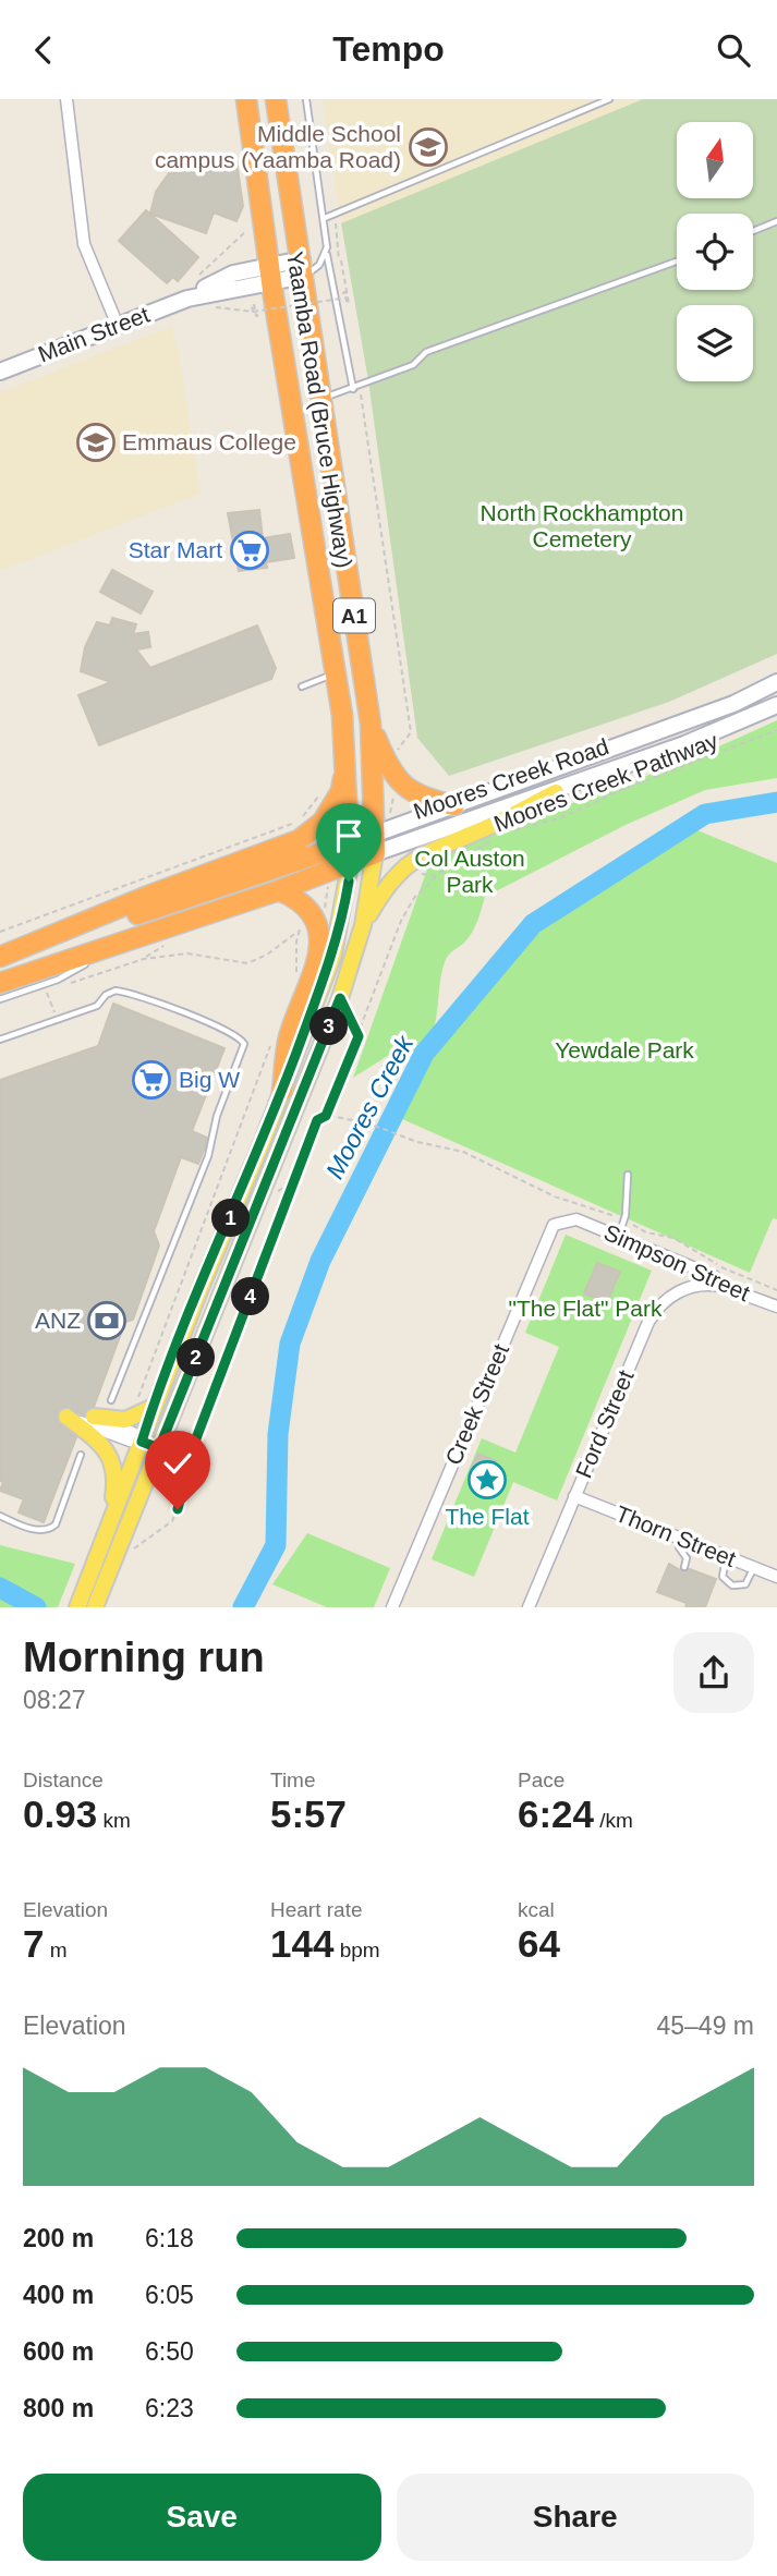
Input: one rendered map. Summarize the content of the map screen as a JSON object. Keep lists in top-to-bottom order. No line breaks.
{"streets":{"highway":["Yaamba Road (Bruce Highway)","A1","Moores Creek Road"],"main road":["Main Street"],"street":["Simpson Street","Creek Street","Ford Street","Thorn Street"],"path":["Moores Creek Pathway"]},"crossings":[["Main Street","Yaamba Road (Bruce Highway)"],["Yaamba Road (Bruce Highway)","A1"],["Yaamba Road (Bruce Highway)","Moores Creek Road"],["A1","Moores Creek Road"],["Simpson Street","Creek Street"],["Simpson Street","Ford Street"],["Ford Street","Thorn Street"]],"water":["Moores Creek"],"parks":["North Rockhampton Cemetery","Col Auston Park","Yewdale Park","\"The Flat\" Park"],"places":{"school or university":["Middle School campus (Yaamba Road)","Emmaus College"],"supermarket":["Star Mart","Big W"],"bank":["ANZ"],"place":["The Flat"]},"north":"top","page":{"header":"Tempo","pins":["3","1","4","2"],"heading":["Morning run","08:27"],"stats":[["Distance","0.93 km"],["Time","5:57"],["Pace","6:24 /km"],["Elevation","7 m"],["Heart rate","144 bpm"],["kcal","64"]],"chart":["Elevation","45–49 m"],"list":[{"name":"200 m","note":"6:18"},{"name":"400 m","note":"6:05"},{"name":"600 m","note":"6:50"},{"name":"800 m","note":"6:23"}],"buttons":["Save","Share"]}}
